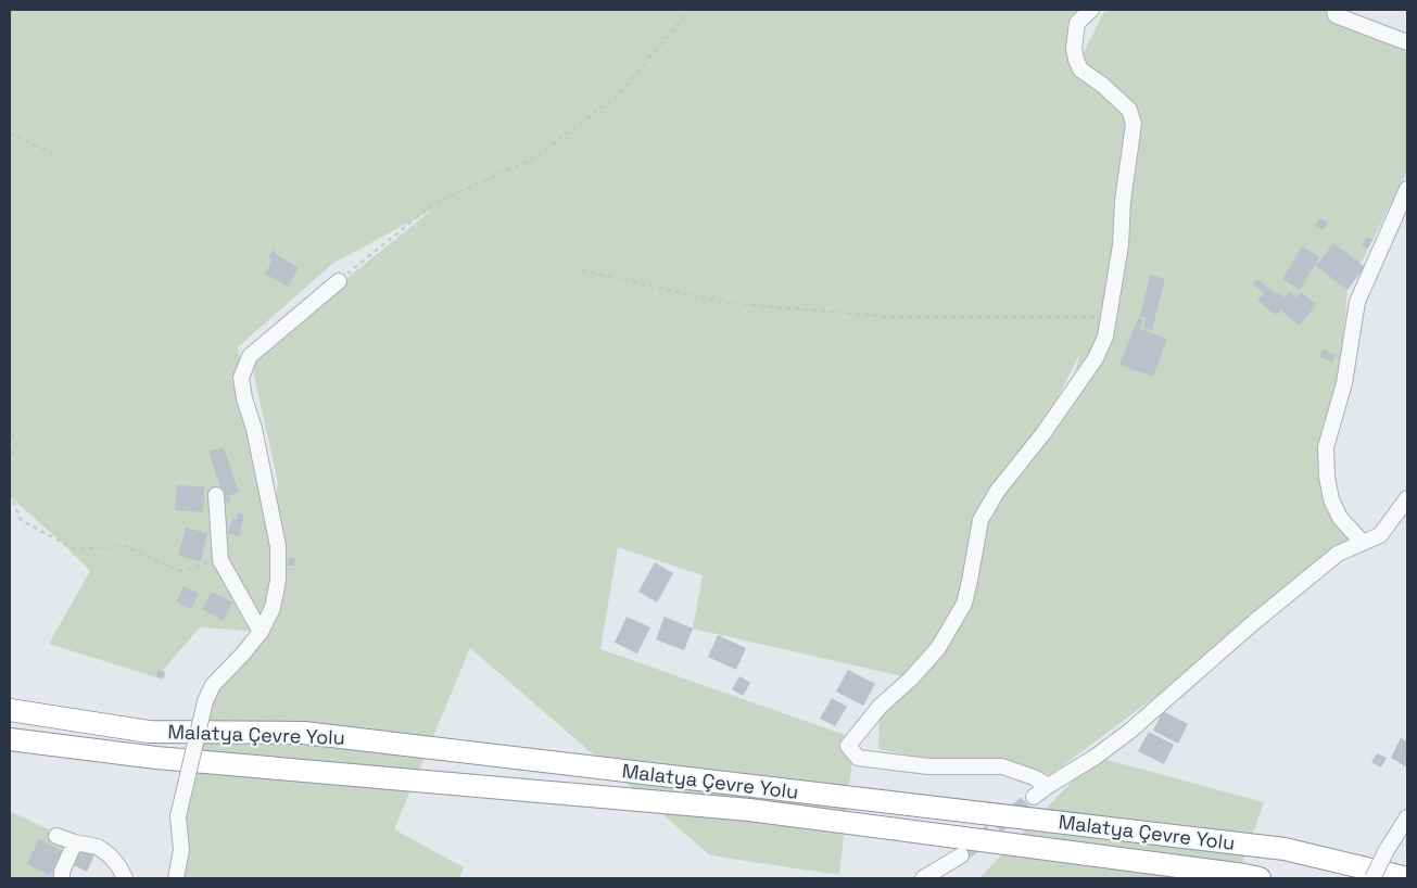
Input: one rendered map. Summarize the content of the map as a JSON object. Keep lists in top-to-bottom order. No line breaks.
{"streets":{"highway":["Malatya Çevre Yolu"]}}
